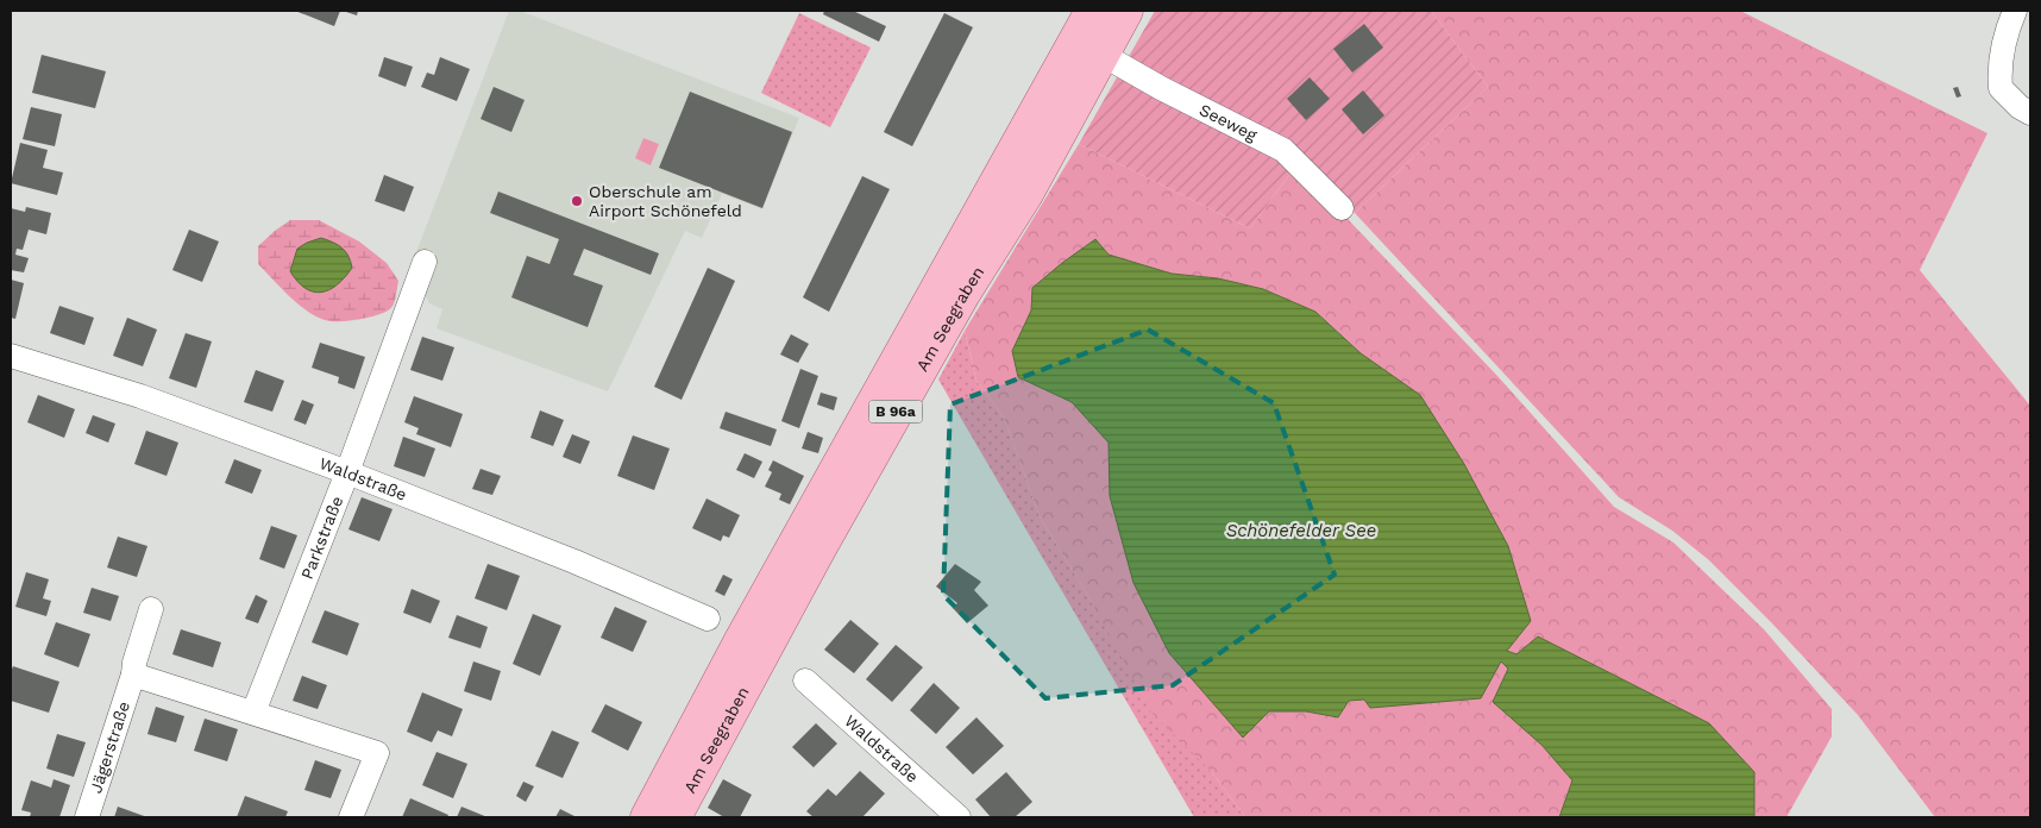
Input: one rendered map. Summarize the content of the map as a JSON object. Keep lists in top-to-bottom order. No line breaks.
{"streets":{"main road":["Am Seegraben","B 96a"],"street":["Seeweg","Waldstraße","Parkstraße","Jägerstraße"]},"crossings":[["Seeweg","Am Seegraben"],["Waldstraße","Parkstraße"]],"water":["Schönefelder See"],"places":["Oberschule am Airport Schönefeld"]}
